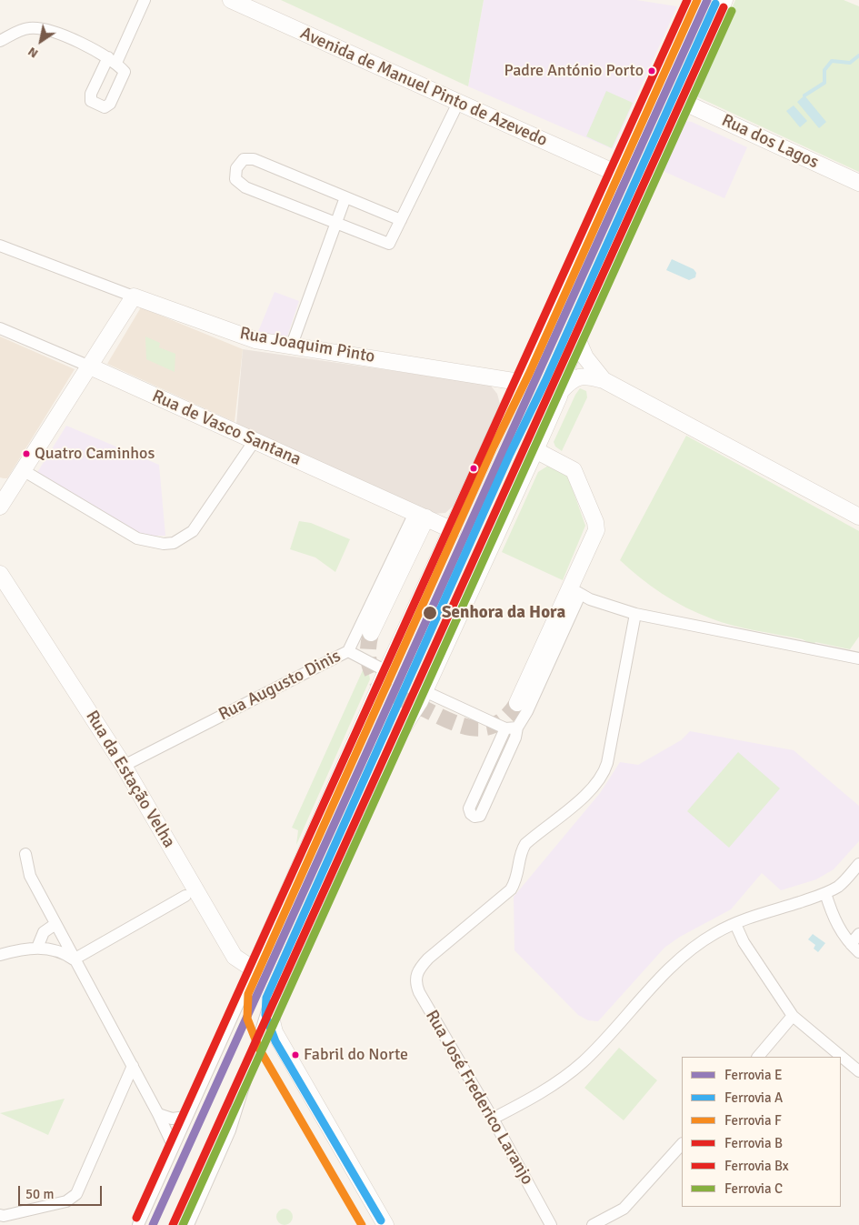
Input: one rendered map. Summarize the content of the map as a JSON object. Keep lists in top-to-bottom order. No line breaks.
{"streets":{"street":["Avenida de Manuel Pinto de Azevedo","Rua dos Lagos","Rua Joaquim Pinto","Rua de Vasco Santana","Rua Augusto Dinis","Rua da Estação Velha","Rua José Frederico Laranjo"]},"crossings":[["Rua de Vasco Santana","Rua Augusto Dinis"],["Rua Augusto Dinis","Rua da Estação Velha"]],"places":["Padre António Porto","Quatro Caminhos","Senhora da Hora","Fabril do Norte"],"lines":["rail line E","rail line F","rail line Bx","rail line A","rail line B","rail line C"],"legend":["Ferrovia E","Ferrovia A","Ferrovia F","Ferrovia B","Ferrovia Bx","Ferrovia C"],"scale_bar":"50 m","north":"bottom left"}
